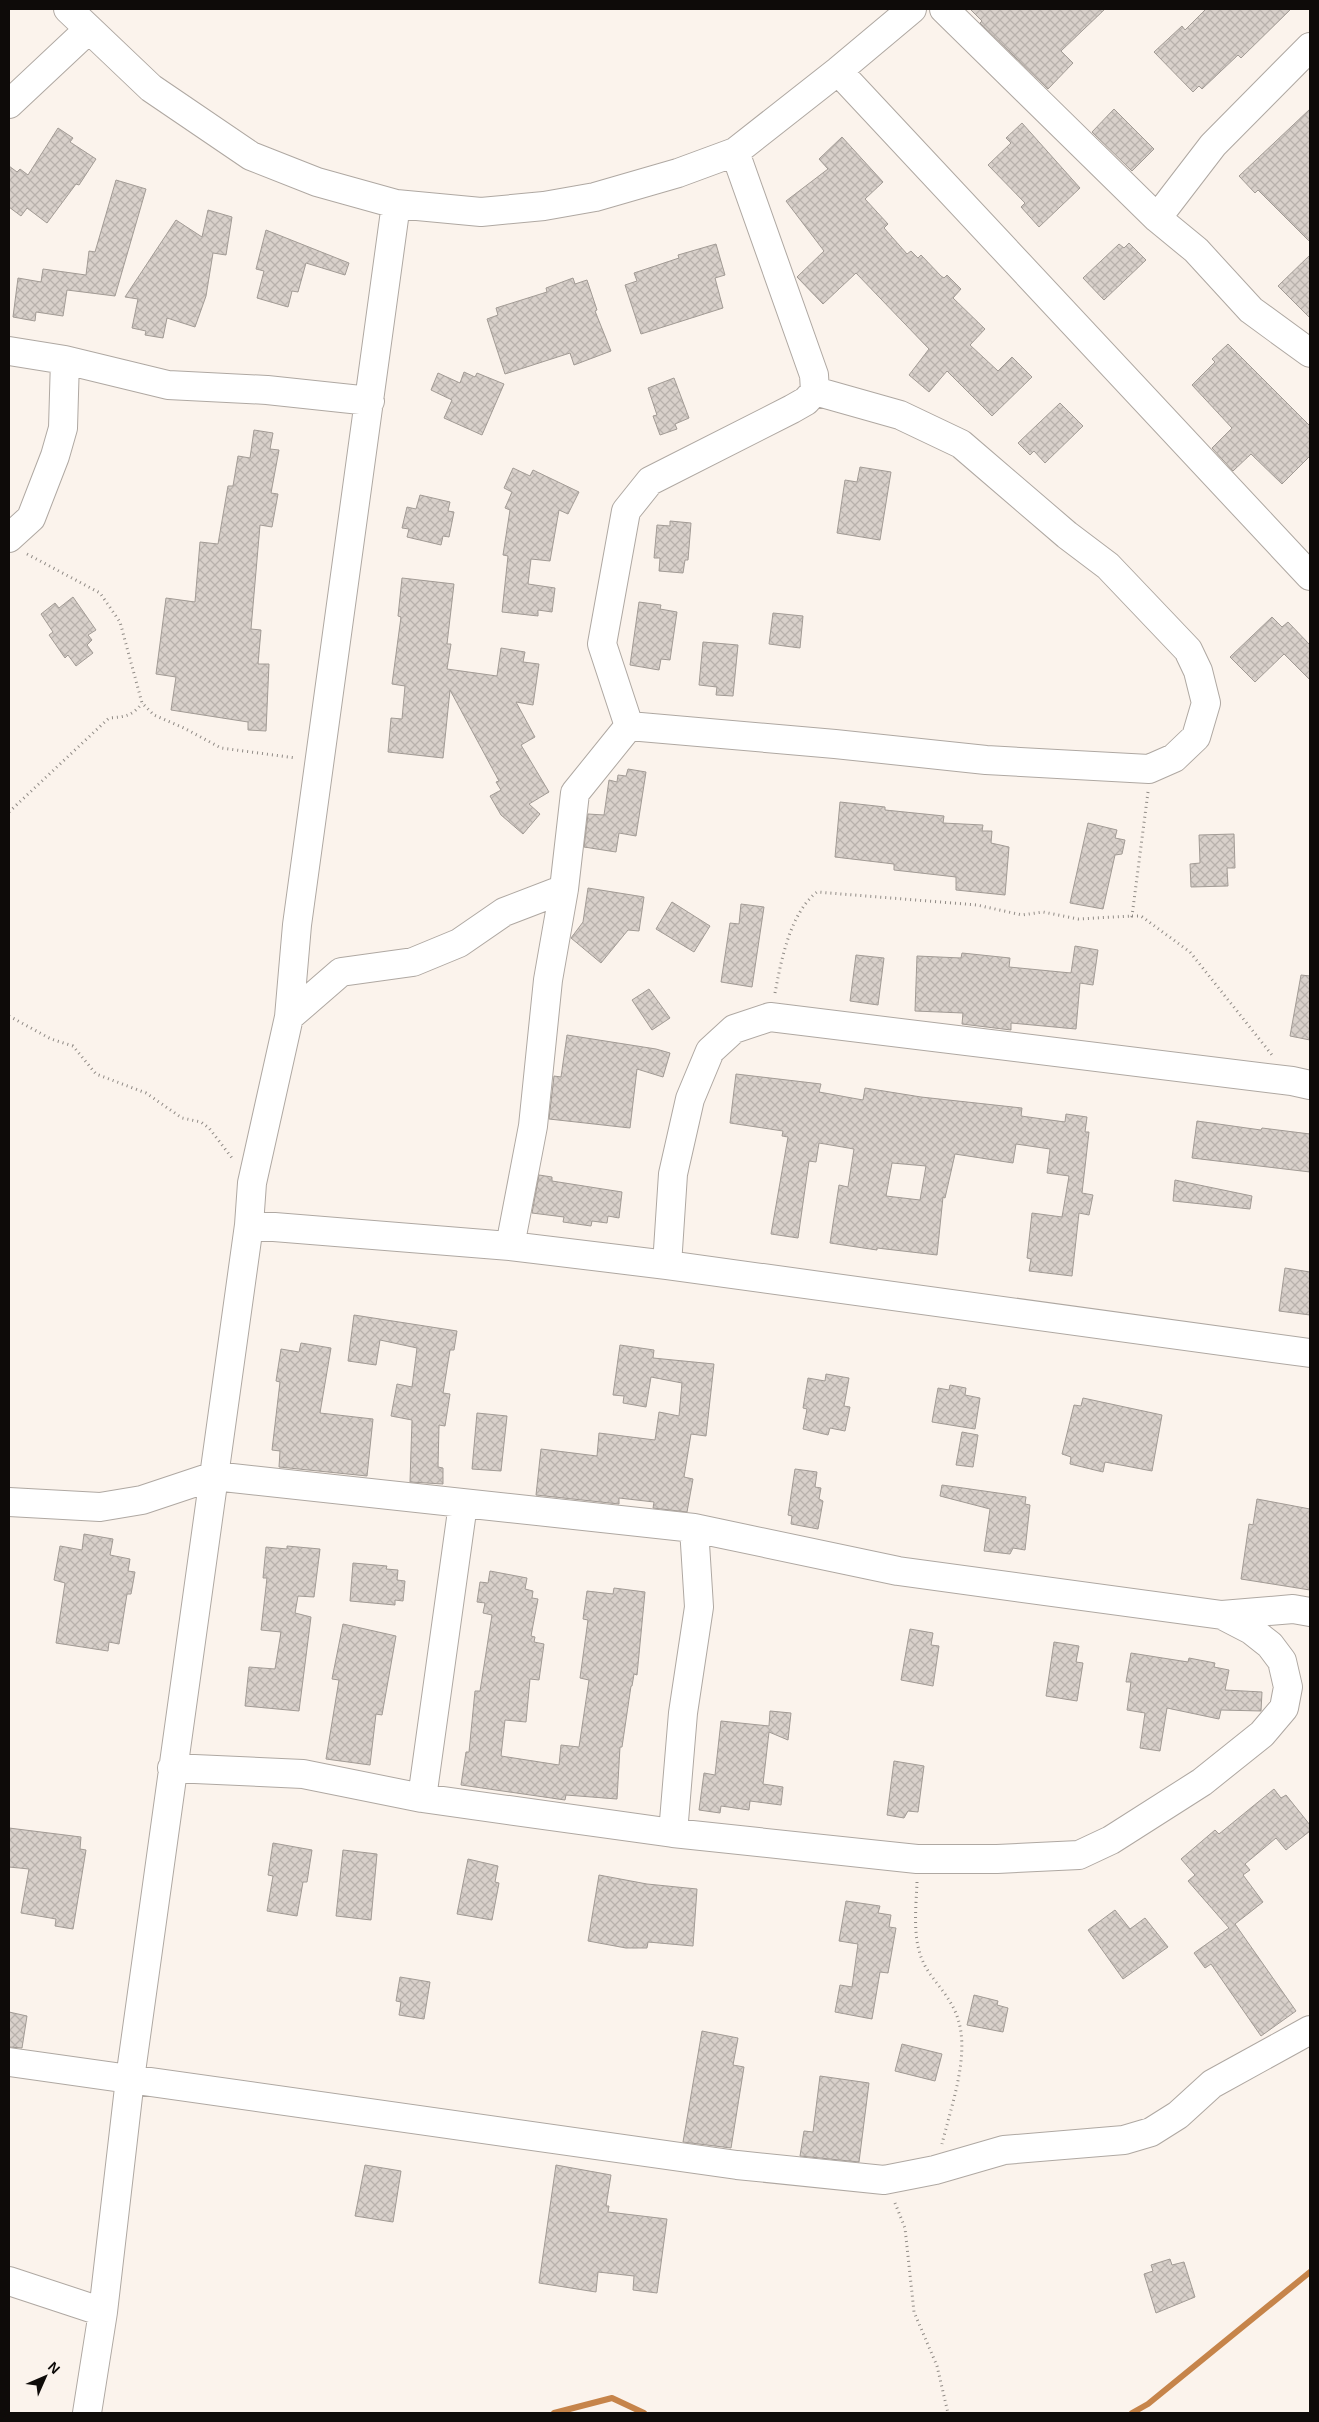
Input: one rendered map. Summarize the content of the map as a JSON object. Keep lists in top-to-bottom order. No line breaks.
{"north":"top right"}
